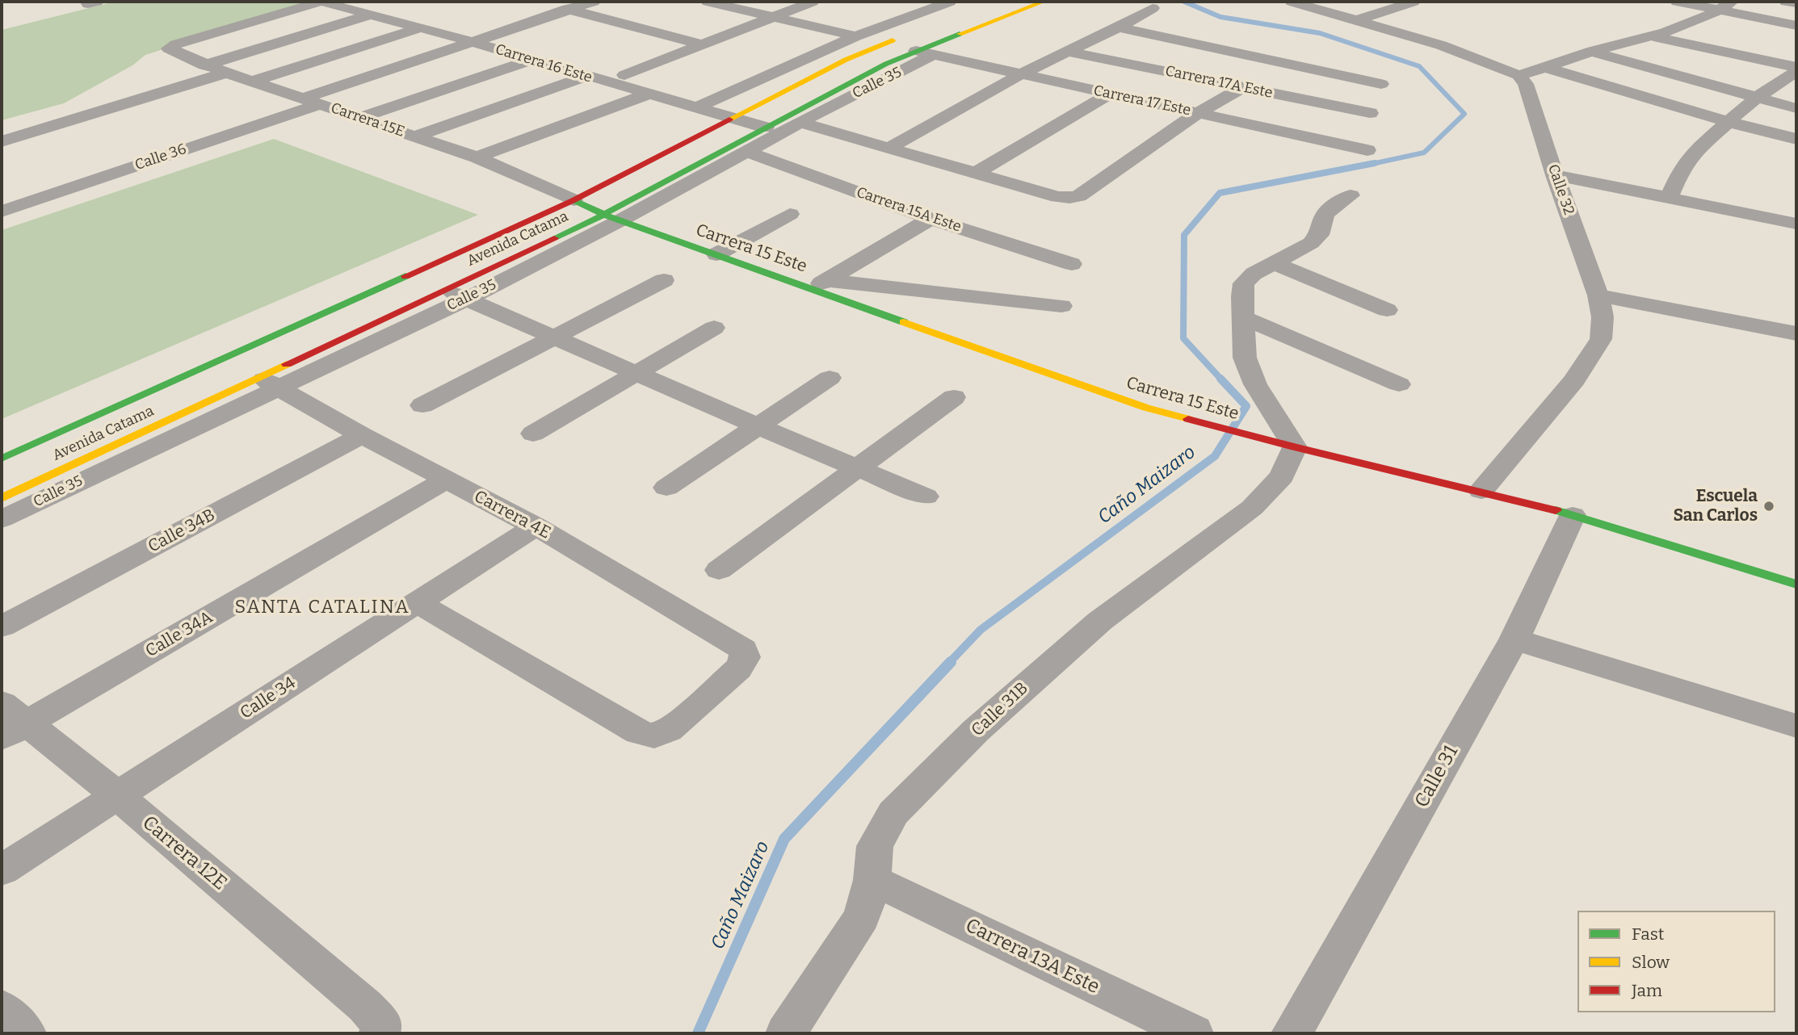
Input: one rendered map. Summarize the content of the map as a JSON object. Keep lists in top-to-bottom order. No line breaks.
{"streets":{"main road":["Avenida Catama","Carrera 15 Este"],"street":["Carrera 16 Este","Carrera 17A Este","Calle 35","Carrera 17 Este","Carrera 15E","Calle 36","Calle 32","Carrera 15A Este","Carrera 4E","Calle 34B","Calle 34A","Calle 34","Calle 31B","Calle 31","Carrera 12E","Carrera 13A Este"]},"crossings":[["Carrera 16 Este","Calle 35"],["Carrera 16 Este","Carrera 17 Este"],["Carrera 16 Este","Carrera 15E"],["Carrera 16 Este","Calle 36"],["Carrera 16 Este","Avenida Catama"],["Calle 35","Carrera 17 Este"],["Calle 35","Carrera 15A Este"],["Calle 35","Avenida Catama"],["Calle 35","Carrera 15 Este"],["Calle 35","Carrera 4E"],["Carrera 15E","Calle 36"],["Carrera 15E","Avenida Catama"],["Carrera 15E","Carrera 15 Este"],["Calle 32","Carrera 15 Este"],["Avenida Catama","Carrera 15 Este"],["Avenida Catama","Carrera 4E"],["Carrera 15 Este","Calle 31B"],["Carrera 15 Este","Calle 31"],["Carrera 4E","Calle 34B"],["Carrera 4E","Calle 34A"],["Carrera 4E","Calle 34"],["Calle 34A","Carrera 12E"],["Calle 34","Carrera 12E"],["Calle 31B","Carrera 13A Este"]],"districts":["SANTA CATALINA"],"water":["Caño Maizaro"],"places":["Escuela San Carlos"],"legend":["Fast","Slow","Jam"]}
